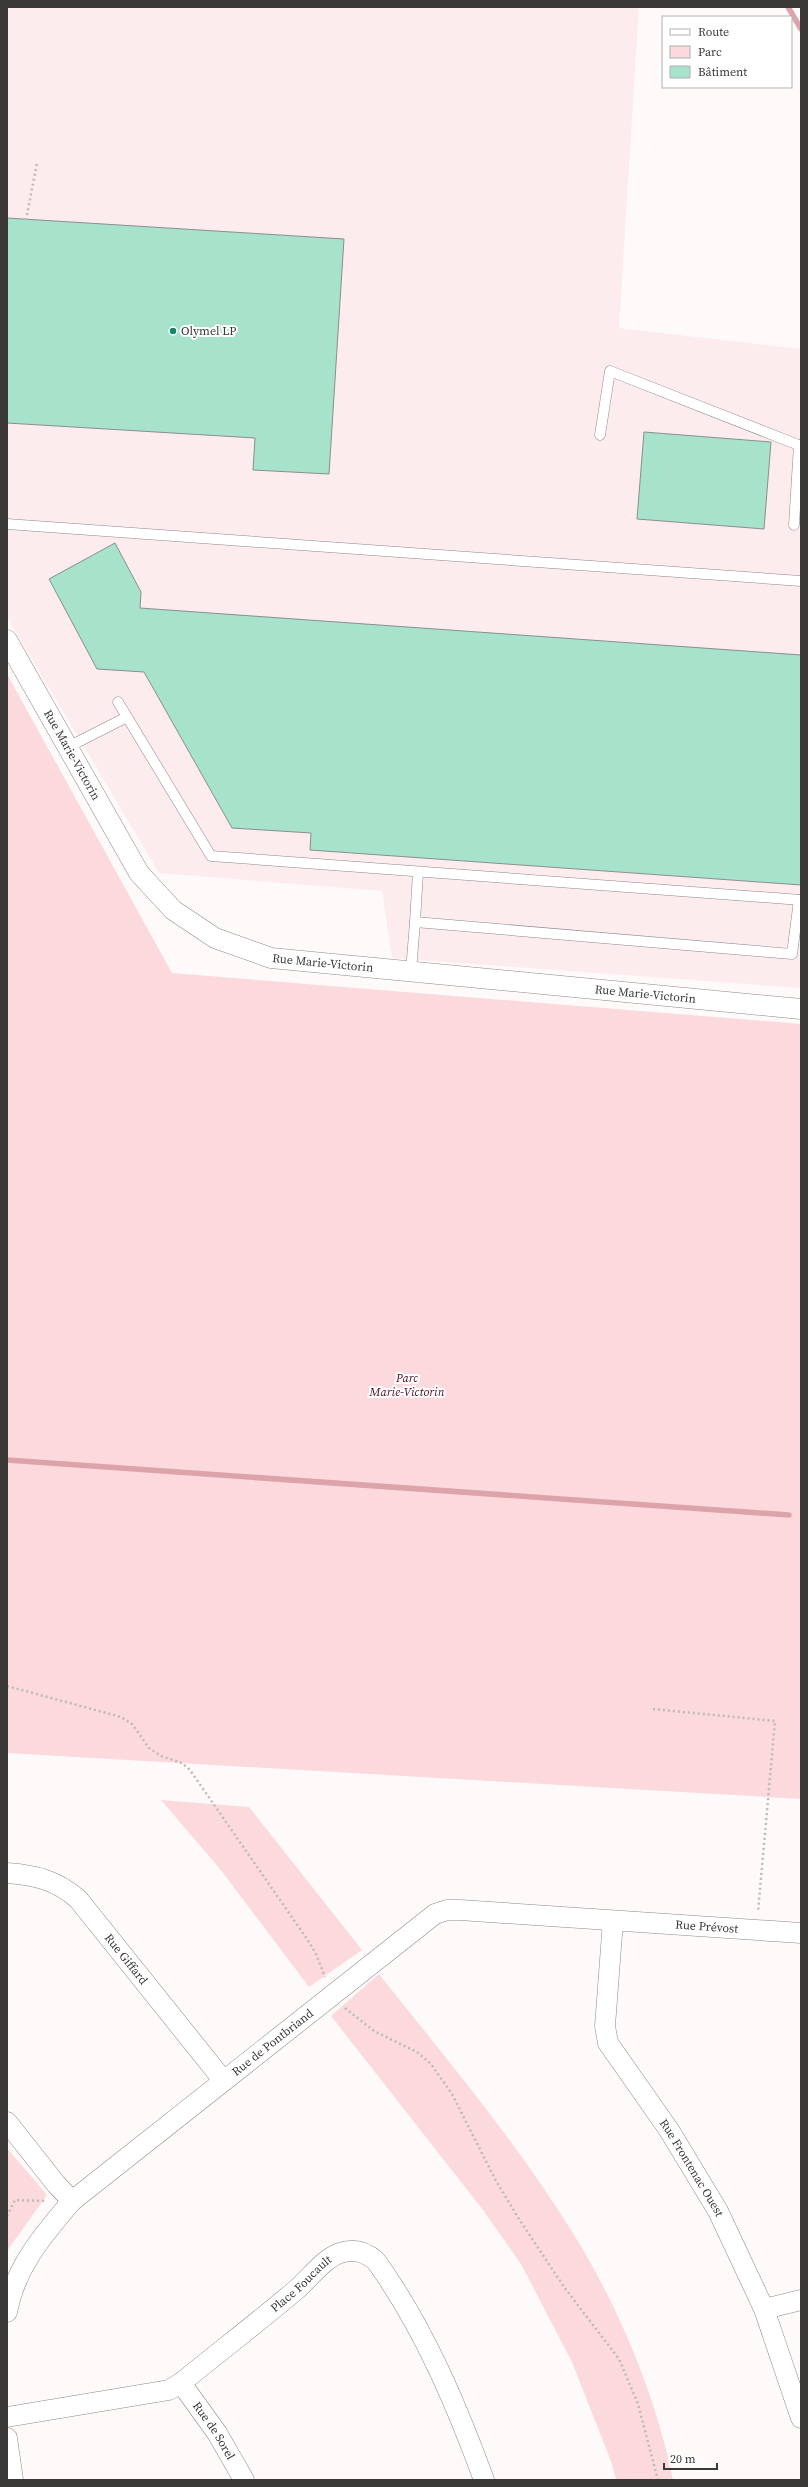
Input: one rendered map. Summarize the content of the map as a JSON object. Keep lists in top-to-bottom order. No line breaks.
{"streets":{"street":["Rue Marie-Victorin","Rue Prévost","Rue Giffard","Rue de Pontbriand","Rue Frontenac Ouest","Place Foucault","Rue de Sorel"]},"crossings":[["Rue Prévost","Rue de Pontbriand"],["Rue Prévost","Rue Frontenac Ouest"],["Rue Giffard","Rue de Pontbriand"],["Rue de Pontbriand","Rue Frontenac Ouest"],["Place Foucault","Rue de Sorel"]],"parks":["Parc Marie-Victorin"],"places":["Olymel LP"],"legend":["Route","Parc","Bâtiment"],"scale_bar":"20 m"}
